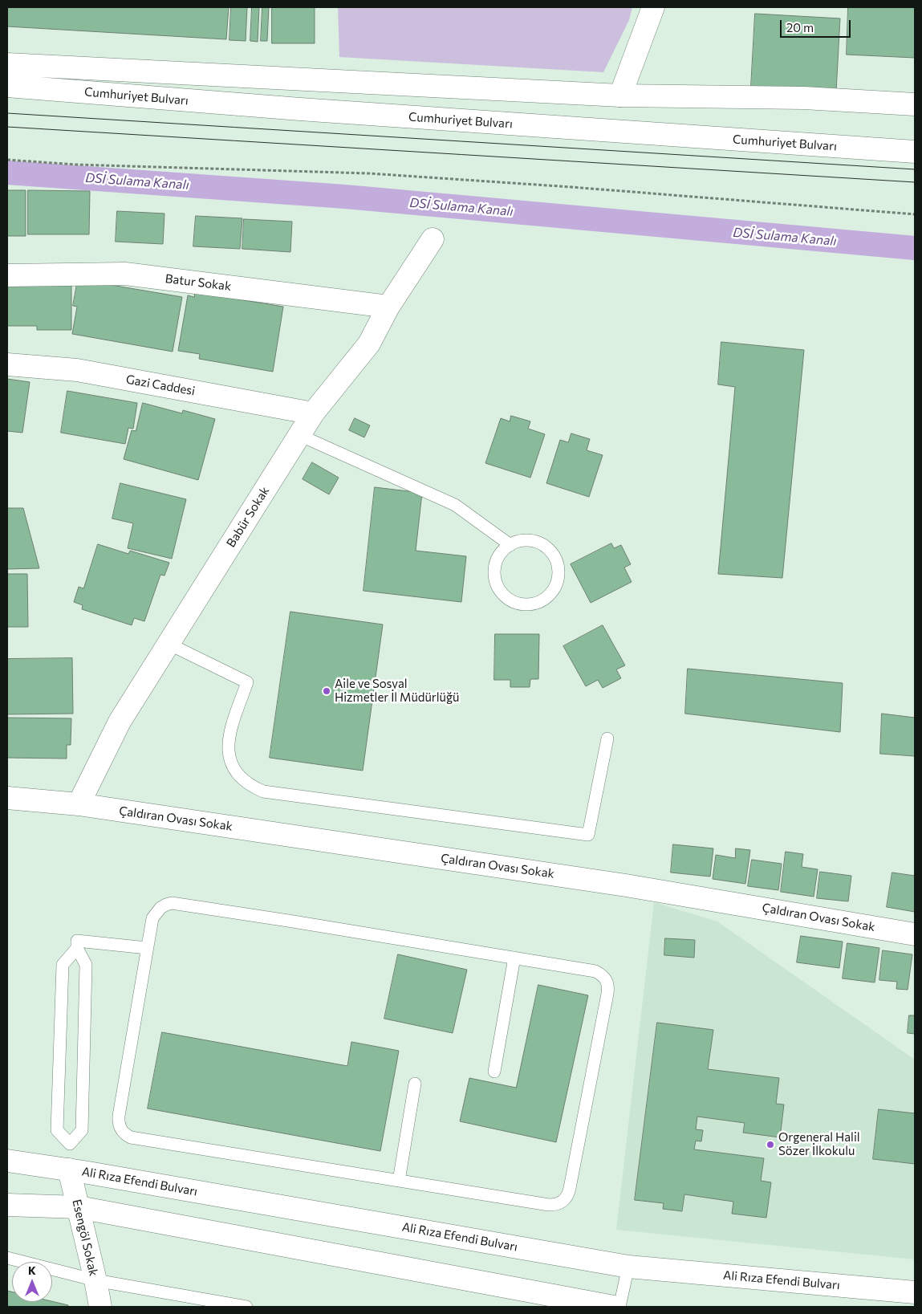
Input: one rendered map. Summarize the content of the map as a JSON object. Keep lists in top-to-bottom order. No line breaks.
{"streets":{"main road":["Cumhuriyet Bulvarı","Batur Sokak","Gazi Caddesi","Babür Sokak","Çaldıran Ovası Sokak","Ali Rıza Efendi Bulvarı","Esengöl Sokak"]},"crossings":[["Batur Sokak","Babür Sokak"],["Gazi Caddesi","Babür Sokak"],["Babür Sokak","Çaldıran Ovası Sokak"],["Ali Rıza Efendi Bulvarı","Esengöl Sokak"]],"water":["DSİ Sulama Kanalı"],"places":["Aile ve Sosyal Hizmetler İl Müdürlüğü","Orgeneral Halil Sözer İlkokulu"],"scale_bar":"20 m","north":"top"}
